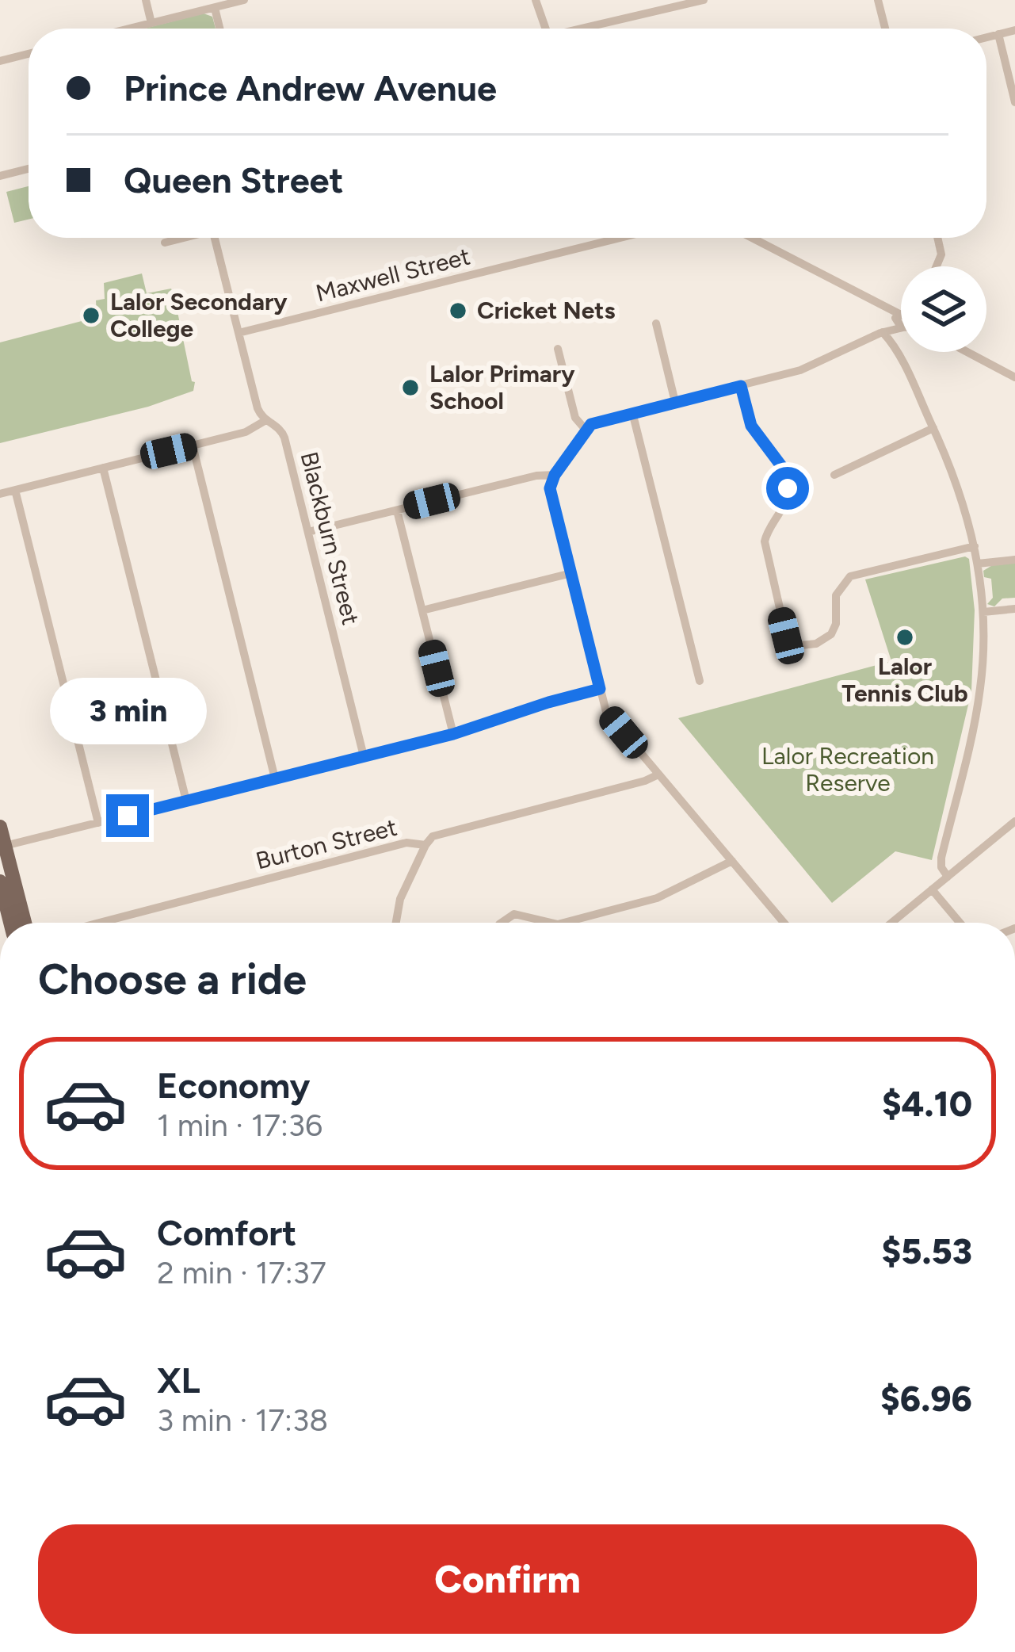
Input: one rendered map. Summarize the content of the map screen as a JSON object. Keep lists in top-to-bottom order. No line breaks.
{"streets":{"street":["Maxwell Street","Blackburn Street","Burton Street"]},"crossings":[["Maxwell Street","Blackburn Street"]],"parks":["Lalor Recreation Reserve"],"places":["Cricket Nets","Lalor Secondary College","Lalor Primary School","Lalor Tennis Club"],"page":{"banner":["Prince Andrew Avenue","Queen Street"],"bubble":"3 min","heading":"Choose a ride","list":[{"name":"Economy","note":"1 min · 17:36","value":"$4.10"},{"name":"Comfort","note":"2 min · 17:37","value":"$5.53"},{"name":"XL","note":"3 min · 17:38","value":"$6.96"}],"buttons":"Confirm"}}
